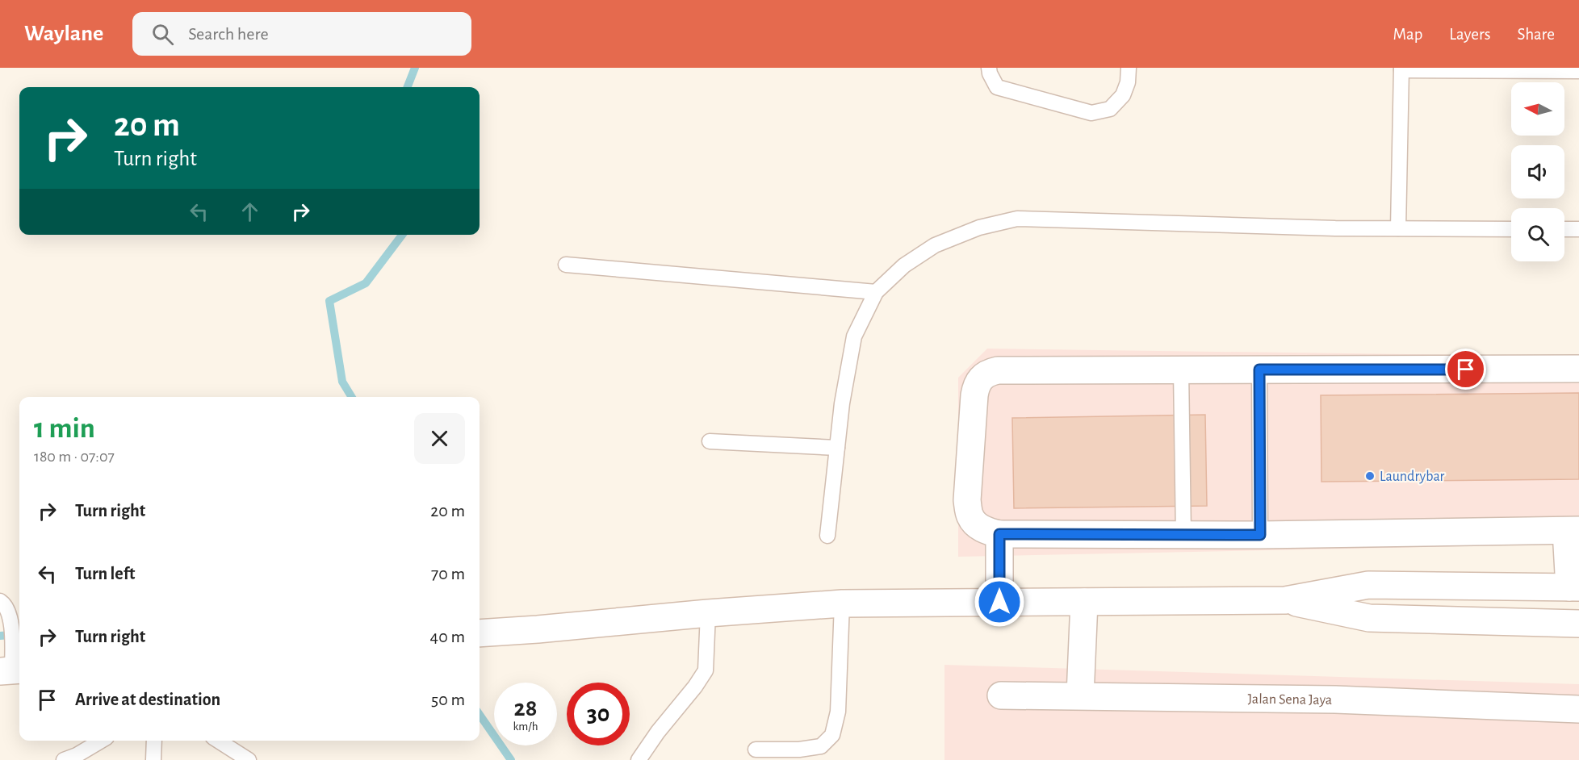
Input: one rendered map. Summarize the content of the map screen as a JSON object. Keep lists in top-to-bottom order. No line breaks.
{"streets":{"street":["Jalan Sena Jaya"]},"places":["Laundrybar"],"north":"left","page":{"header":"Waylane","search":"Search here","nav":["Map","Layers","Share"],"turn":["20 m","Turn right"],"heading":["1 min","180 m · 07:07"],"list":[{"name":"Turn right","value":"20 m"},{"name":"Turn left","value":"70 m"},{"name":"Turn right","value":"40 m"},{"name":"Arrive at destination","value":"50 m"}],"speed":"28 km/h","limit":"30"}}
